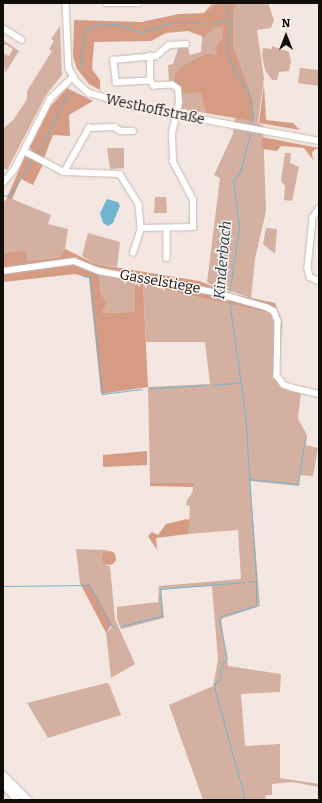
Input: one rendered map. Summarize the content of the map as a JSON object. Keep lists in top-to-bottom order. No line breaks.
{"streets":{"street":["Westhoffstraße","Gasselstiege"]},"water":["Kinderbach"],"north":"top"}
